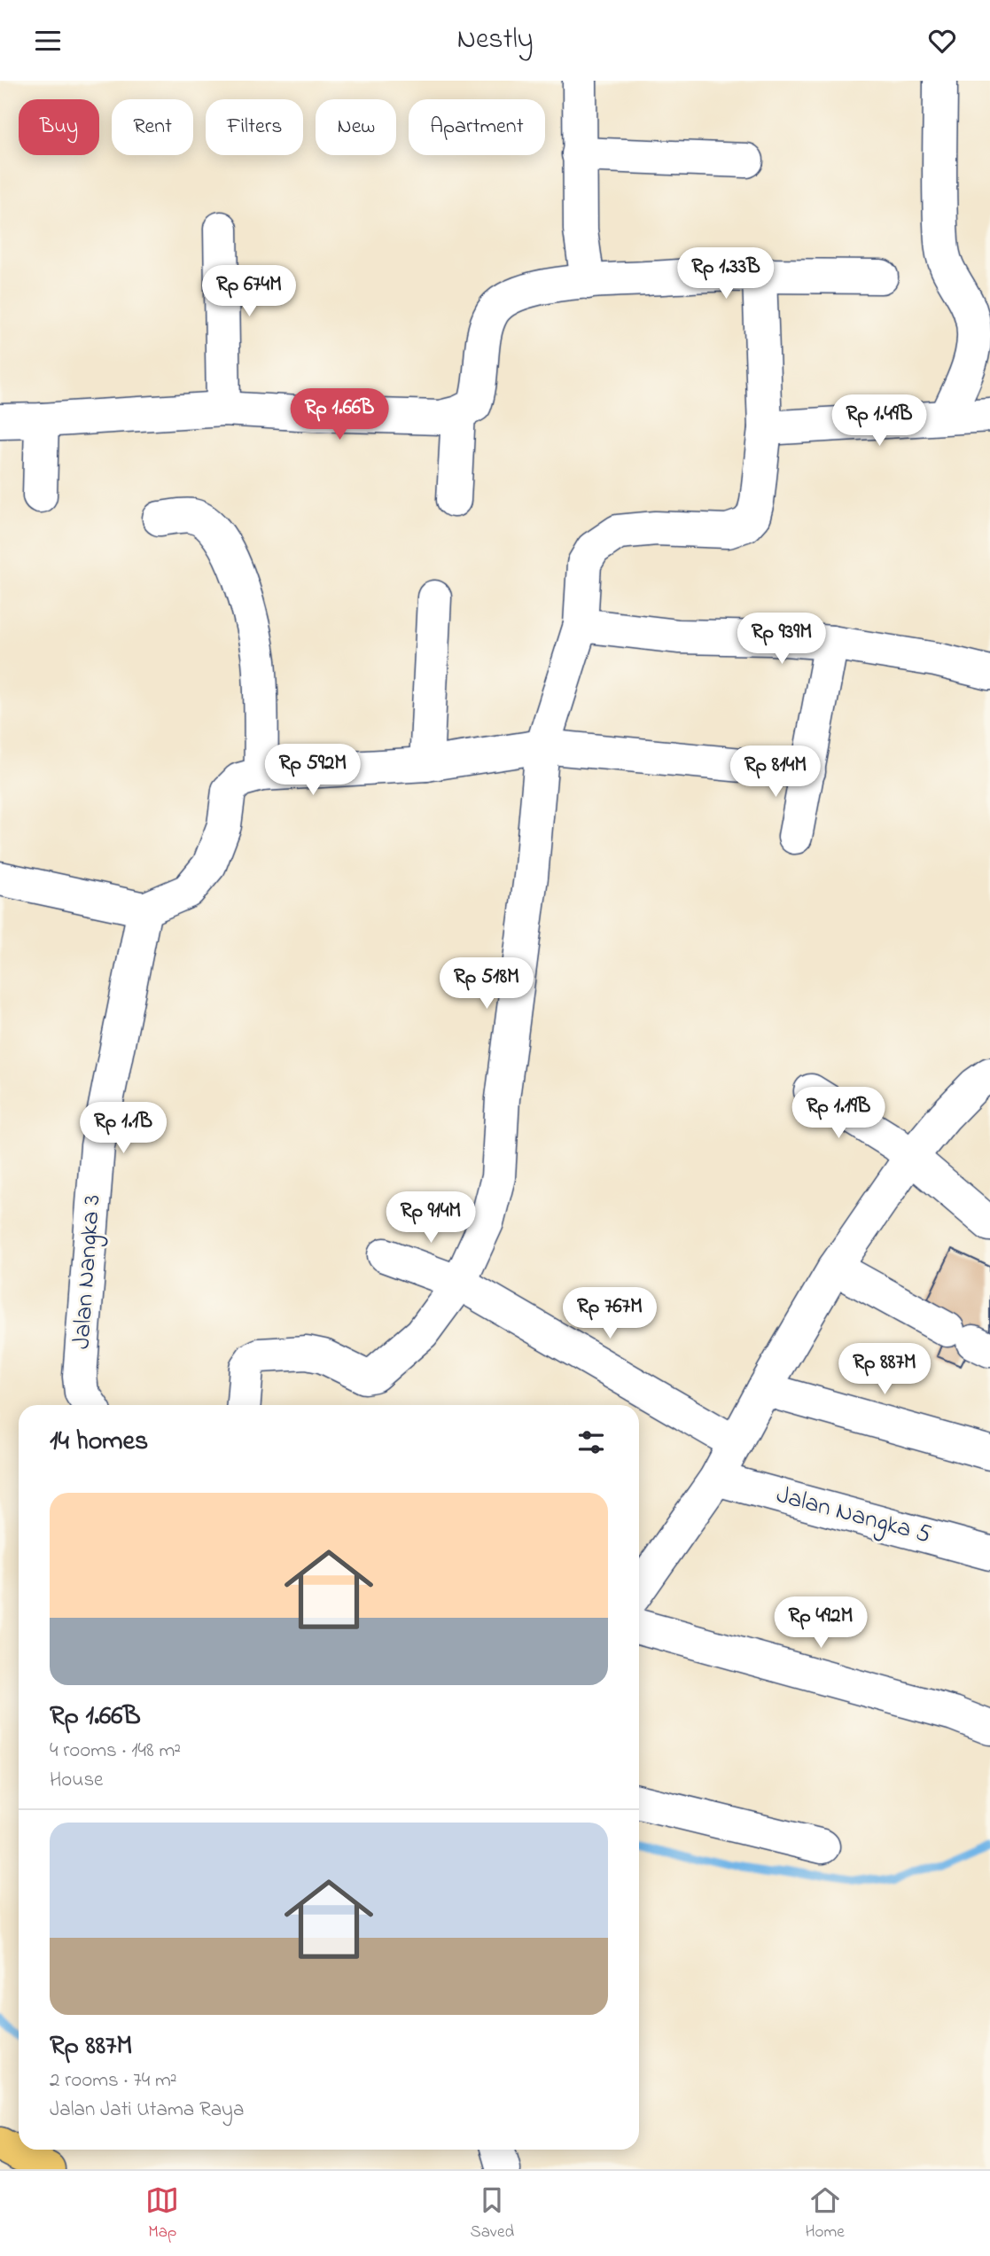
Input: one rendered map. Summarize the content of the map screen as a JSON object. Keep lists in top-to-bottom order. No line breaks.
{"streets":{"street":["Jalan Nangka 3","Jalan Nangka 5"]},"page":{"header":"Nestly","chip":["Buy","Rent","Filters","New","Apartment"],"price":["Rp 1.33B","Rp 674M","Rp 1.66B","Rp 1.49B","Rp 939M","Rp 592M","Rp 814M","Rp 518M","Rp 1.19B","Rp 1.1B","Rp 914M","Rp 767M","Rp 887M","Rp 492M"],"heading":"14 homes","list":[{"name":"Rp 1.66B","note":"4 rooms · 148 m² · House"},{"name":"Rp 887M","note":"2 rooms · 74 m² · Jalan Jati Utama Raya"}],"tabs":["Map","Saved","Home"]}}
